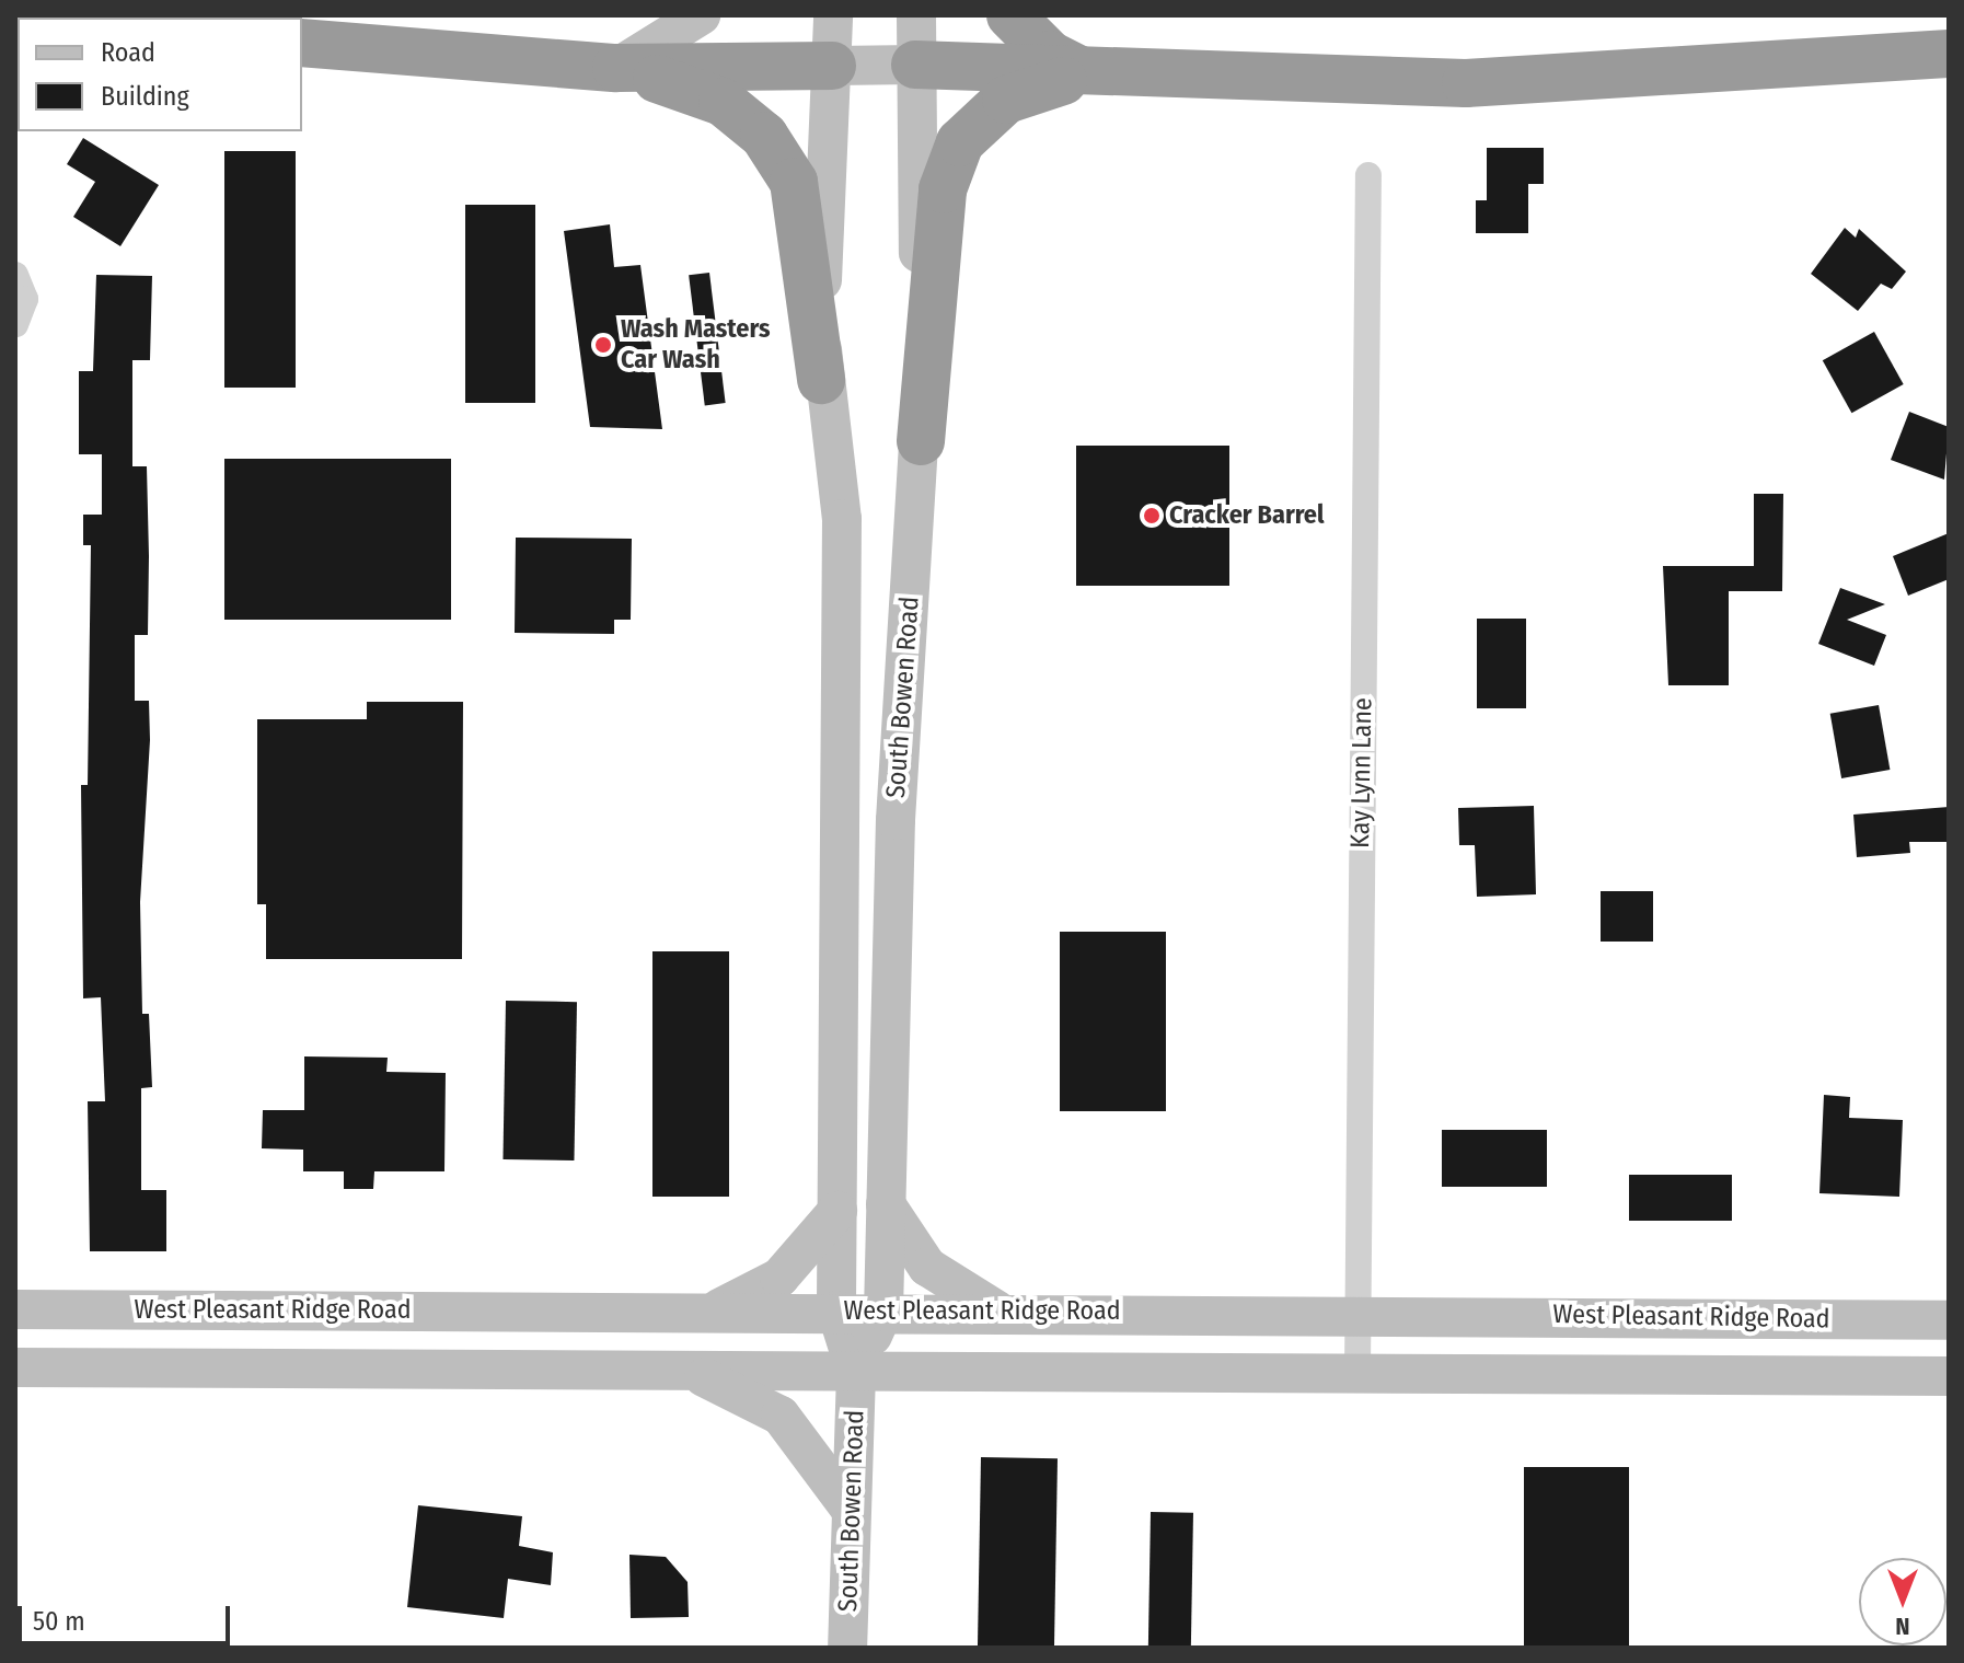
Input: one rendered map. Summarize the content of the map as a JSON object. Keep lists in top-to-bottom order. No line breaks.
{"streets":{"main road":["South Bowen Road","West Pleasant Ridge Road"],"street":["Kay Lynn Lane"]},"crossings":[["South Bowen Road","West Pleasant Ridge Road"],["Kay Lynn Lane","West Pleasant Ridge Road"]],"places":["Wash Masters Car Wash","Cracker Barrel"],"legend":["Road","Building"],"scale_bar":"50 m","north":"bottom"}
